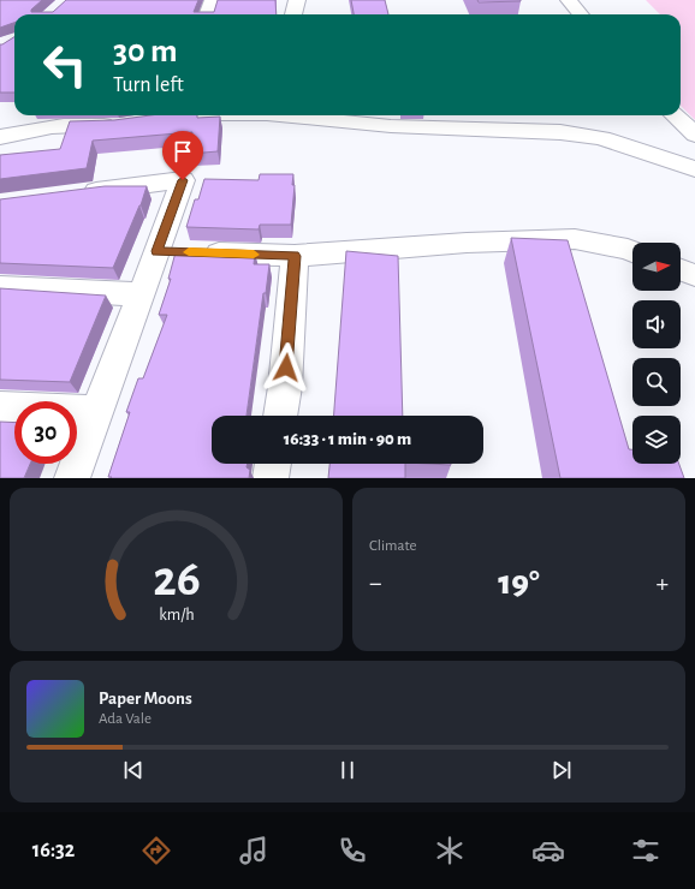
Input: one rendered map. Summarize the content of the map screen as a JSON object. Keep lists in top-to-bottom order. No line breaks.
{"north":"right","page":{"turn":["30 m","Turn left"],"limit":"30","trip":"16:33 · 1 min · 90 m","tile":"Climate","heat":["−","19°","+"],"song":["Paper Moons","Ada Vale"],"tabs":"16:32","gauge":["26","km/h"]}}
